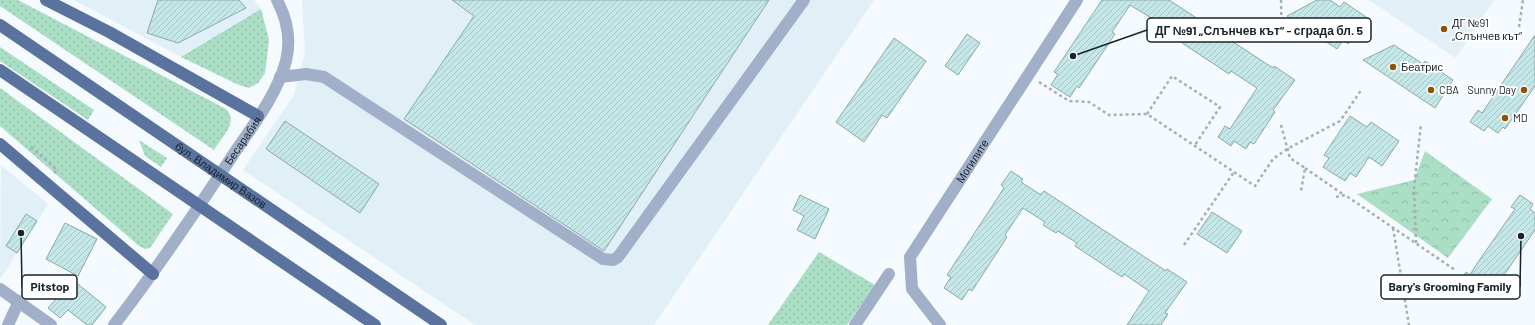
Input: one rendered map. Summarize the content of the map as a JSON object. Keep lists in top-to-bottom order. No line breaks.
{"streets":{"main road":["бул. Владимир Вазов"],"street":["Бесарабия","Могилите"]},"places":["ДГ №91 „Слънчев кът“","ДГ №91 „Слънчев кът“ - сграда бл. 5","Беатрис","CBA","Sunny Day","MD","Pitstop","Bary's Grooming Family"]}
